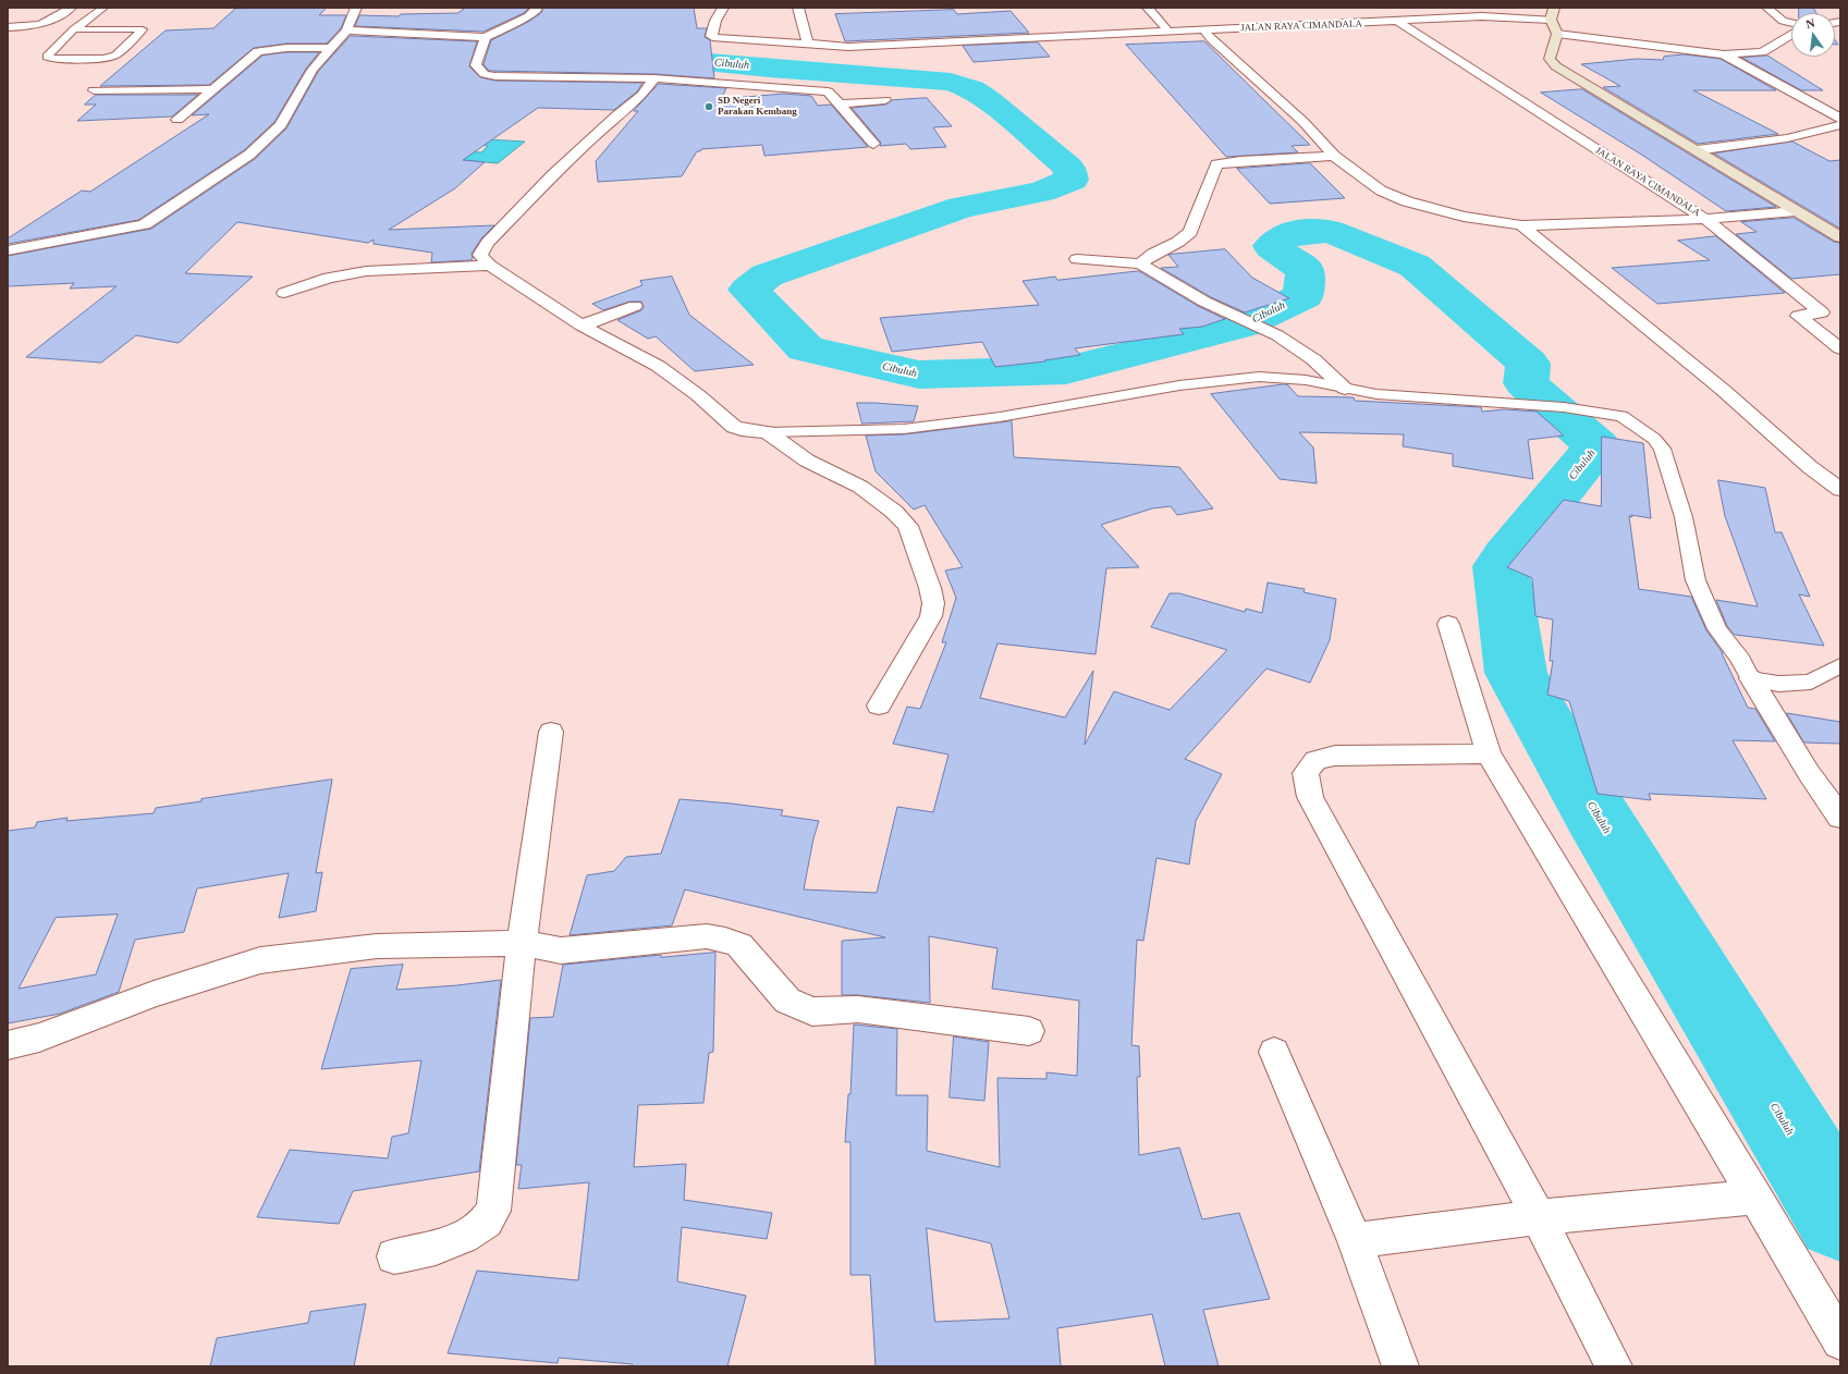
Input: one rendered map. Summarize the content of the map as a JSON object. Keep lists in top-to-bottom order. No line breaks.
{"streets":{"street":["JALAN RAYA CIMANDALA"]},"water":["Cibuluh"],"places":["SD Negeri Parakan Kembang"],"north":"top"}
